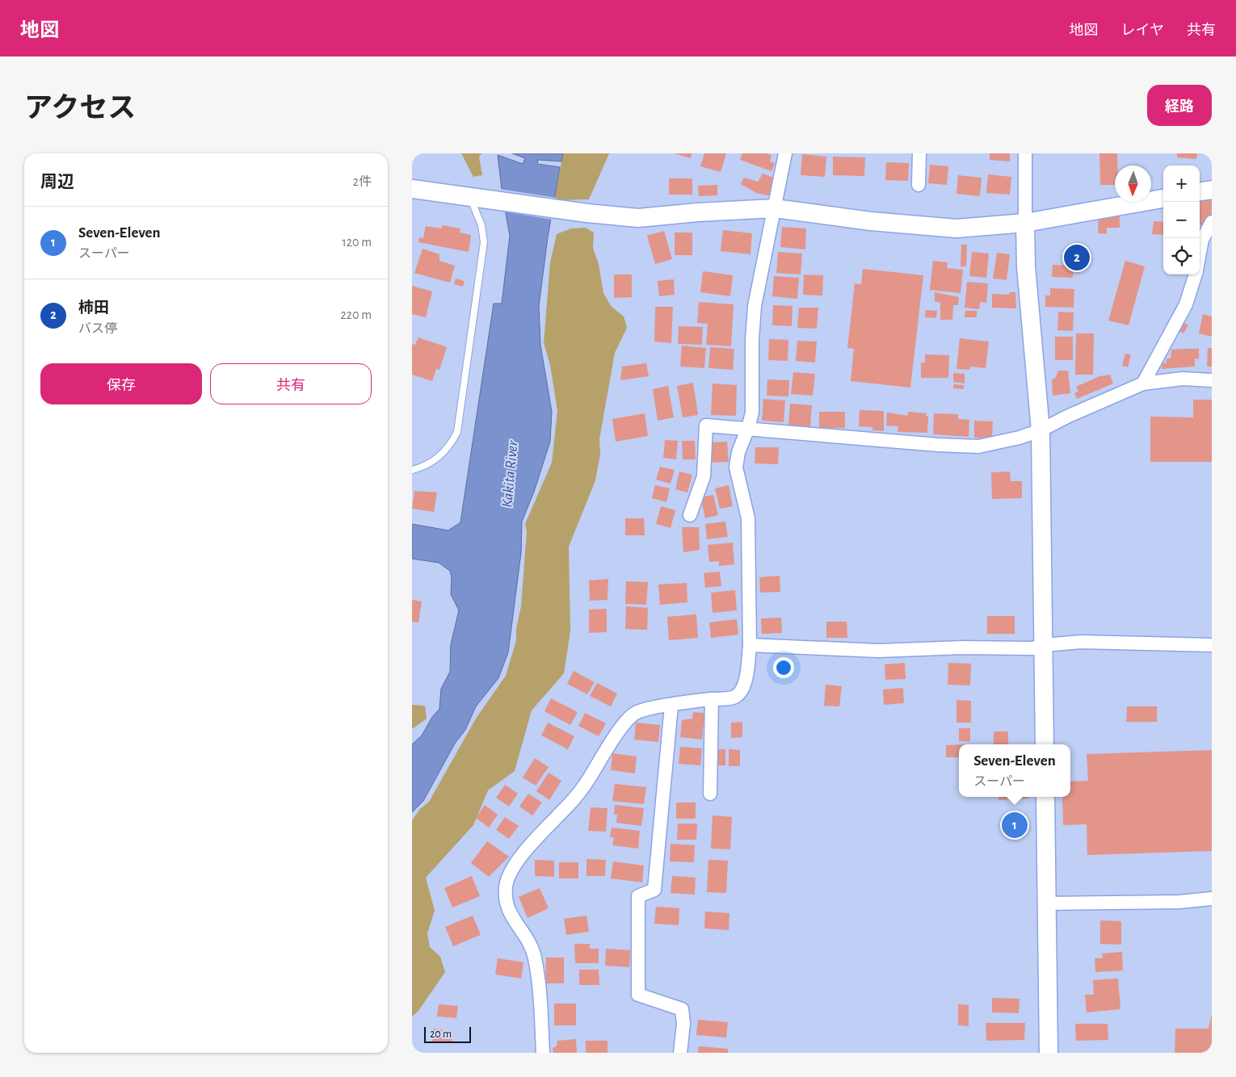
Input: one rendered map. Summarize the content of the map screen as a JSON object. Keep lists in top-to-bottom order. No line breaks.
{"water":["Kakita River"],"scale_bar":"20 m","north":"bottom","page":{"header":"地図","nav":["地図","レイヤ","共有"],"title":"アクセス","buttons":["経路",["保存","共有"]],"heading":["周辺","2件"],"map_buttons":["+","−"],"list":[{"mark":"1","name":"Seven-Eleven","note":"スーパー","value":"120 m"},{"mark":"2","name":"柿田","note":"バス停","value":"220 m"}],"pins":["2","1"],"popup":["Seven-Eleven","スーパー"],"scale":"20 m"}}
